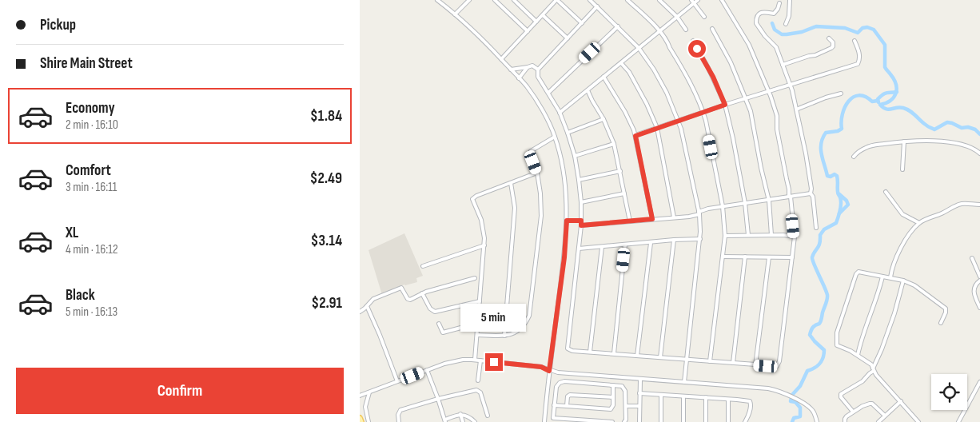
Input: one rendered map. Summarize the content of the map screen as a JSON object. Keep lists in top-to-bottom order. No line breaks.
{"page":{"banner":["Pickup","Shire Main Street"],"list":[{"name":"Economy","note":"2 min · 16:10","value":"$1.84"},{"name":"Comfort","note":"3 min · 16:11","value":"$2.49"},{"name":"XL","note":"4 min · 16:12","value":"$3.14"},{"name":"Black","note":"5 min · 16:13","value":"$2.91"}],"bubble":"5 min","buttons":"Confirm"}}
